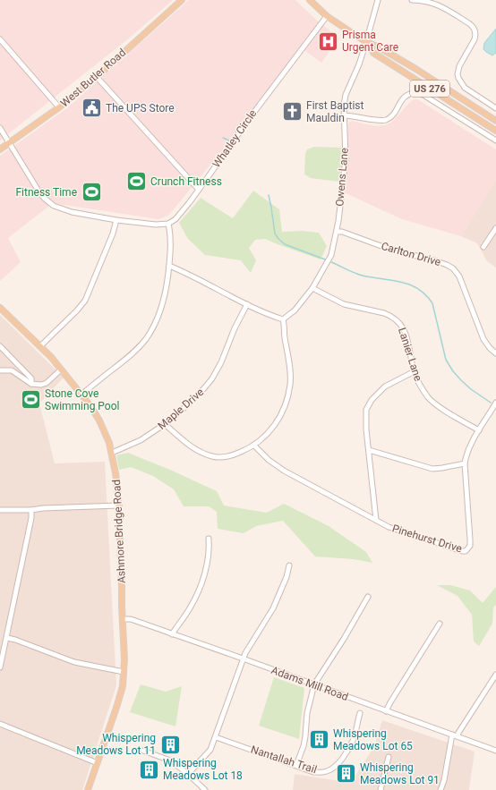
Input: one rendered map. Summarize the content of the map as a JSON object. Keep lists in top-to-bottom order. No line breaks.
{"streets":{"main road":["West Butler Road","US 276","Ashmore Bridge Road"],"street":["Whatley Circle","Owens Lane","Carlton Drive","Lanier Lane","Maple Drive","Pinehurst Drive","Adams Mill Road","Nantallah Trail"]},"crossings":[["US 276","Whatley Circle"],["US 276","Owens Lane"],["Owens Lane","Carlton Drive"],["Owens Lane","Lanier Lane"],["Lanier Lane","Pinehurst Drive"],["Maple Drive","Ashmore Bridge Road"],["Ashmore Bridge Road","Adams Mill Road"]],"places":{"hospital":["Prisma Urgent Care"],"public building":["The UPS Store"],"church":["First Baptist Mauldin"],"sports":["Crunch Fitness","Fitness Time","Stone Cove Swimming Pool"],"building":["Whispering Meadows Lot 65","Whispering Meadows Lot 11","Whispering Meadows Lot 18","Whispering Meadows Lot 91"]}}
